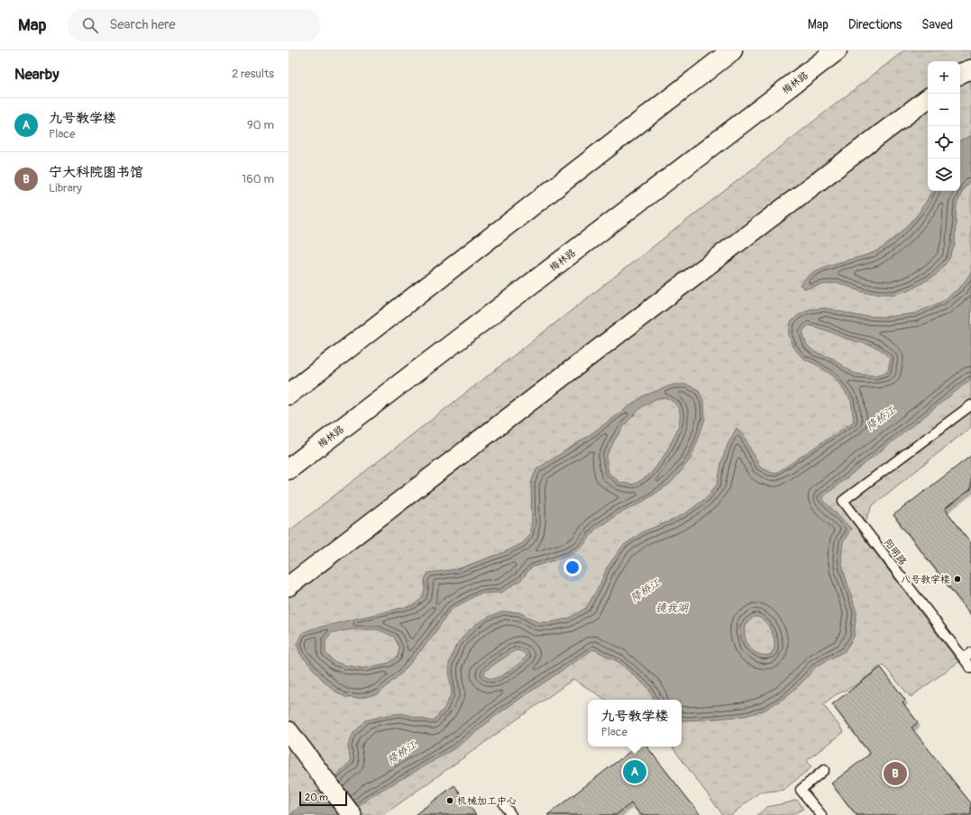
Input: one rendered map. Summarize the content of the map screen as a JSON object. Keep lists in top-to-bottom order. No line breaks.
{"streets":{"main road":["梅林路"],"lane":["阳明路"]},"water":["降桥江","镜我湖"],"places":["八号教学楼","机械加工中心"],"scale_bar":"20 m","page":{"header":"Map","search":"Search here","nav":["Map","Directions","Saved"],"heading":["Nearby","2 results"],"map_buttons":["+","−"],"list":[{"mark":"A","name":"九号教学楼","note":"Place","value":"90 m"},{"mark":"B","name":"宁大科院图书馆","note":"Library","value":"160 m"}],"popup":["九号教学楼","Place"],"pins":["A","B"],"scale":"20 m"}}
